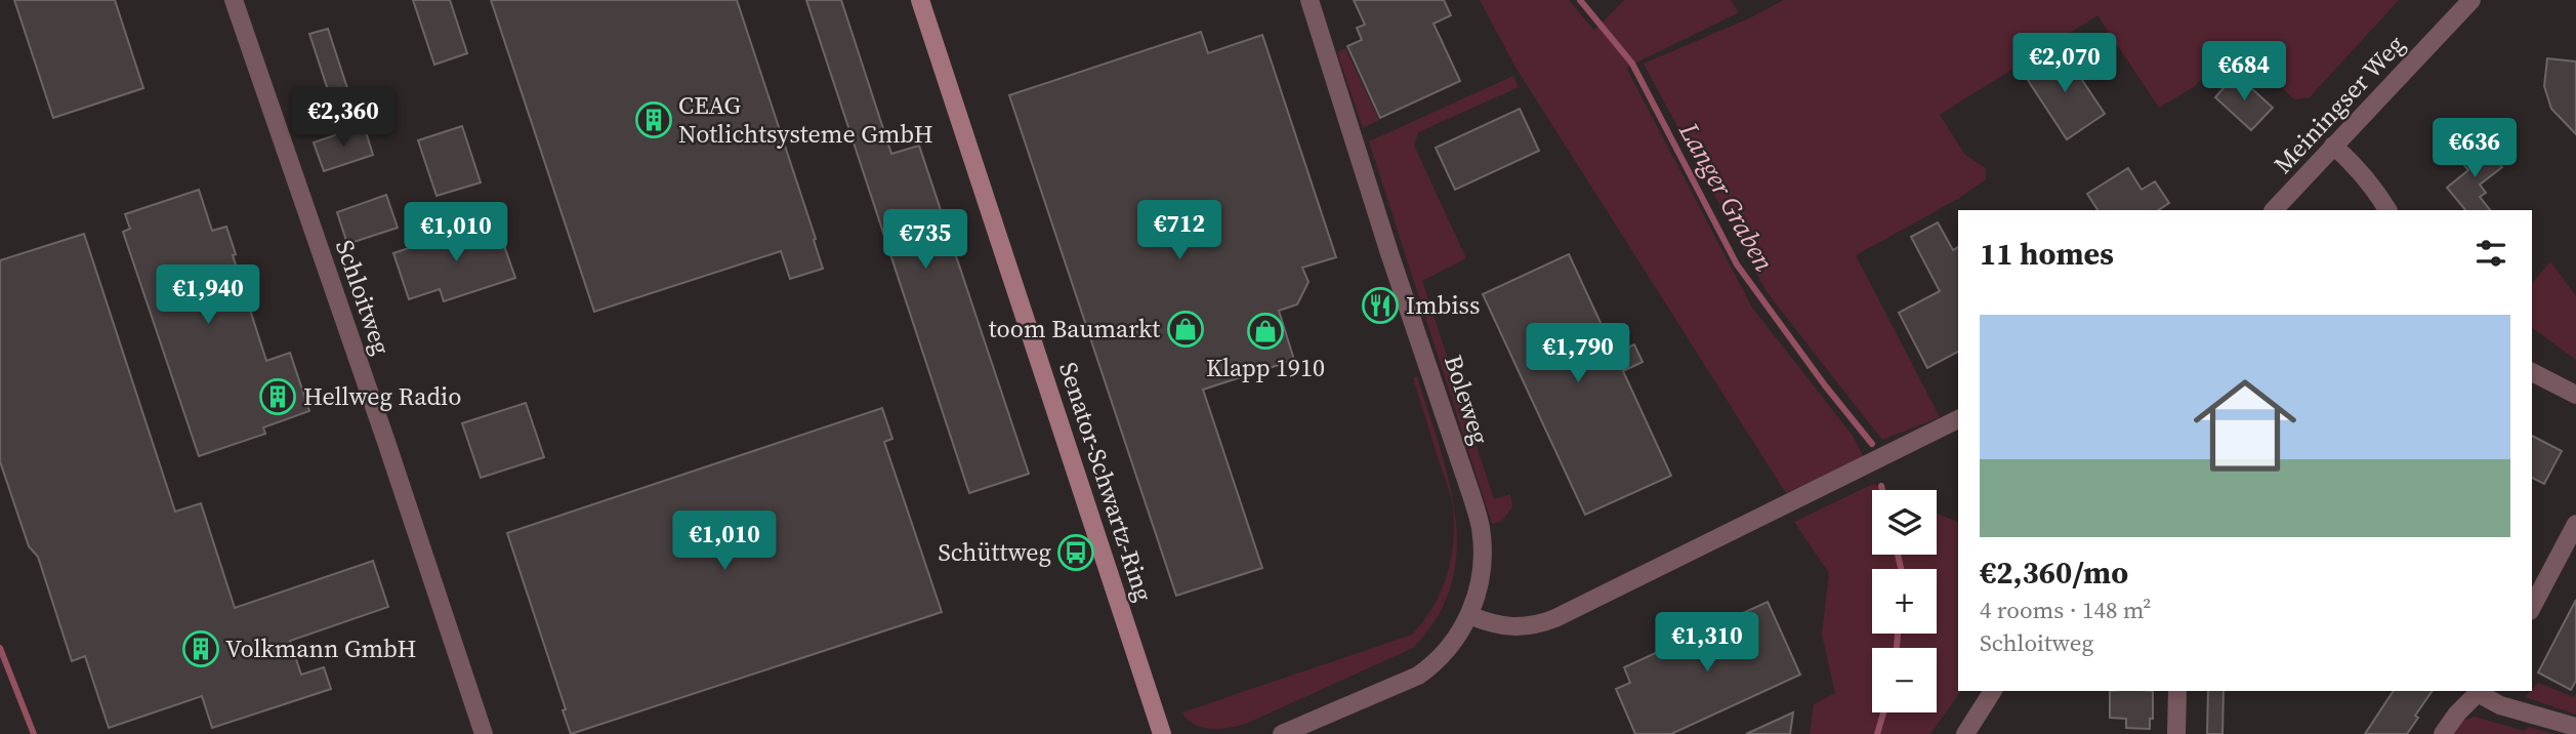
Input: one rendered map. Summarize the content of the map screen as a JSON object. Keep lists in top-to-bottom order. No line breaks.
{"streets":{"main road":["Senator-Schwartz-Ring"],"street":["Meiningser Weg","Schloitweg","Boleweg"]},"water":["Langer Graben"],"places":{"building":["CEAG Notlichtsysteme GmbH","Hellweg Radio","Volkmann GmbH"],"restaurant":["Imbiss"],"shop":["toom Baumarkt","Klapp 1910"],"bus stop":["Schüttweg"]},"page":{"price":["€2,070","€684","€2,360","€636","€712","€1,010","€735","€1,940","€1,790","€1,010","€1,310"],"heading":"11 homes","list":[{"name":"€2,360/mo","note":"4 rooms · 148 m² · Schloitweg"}],"map_buttons":["+","−"]}}
